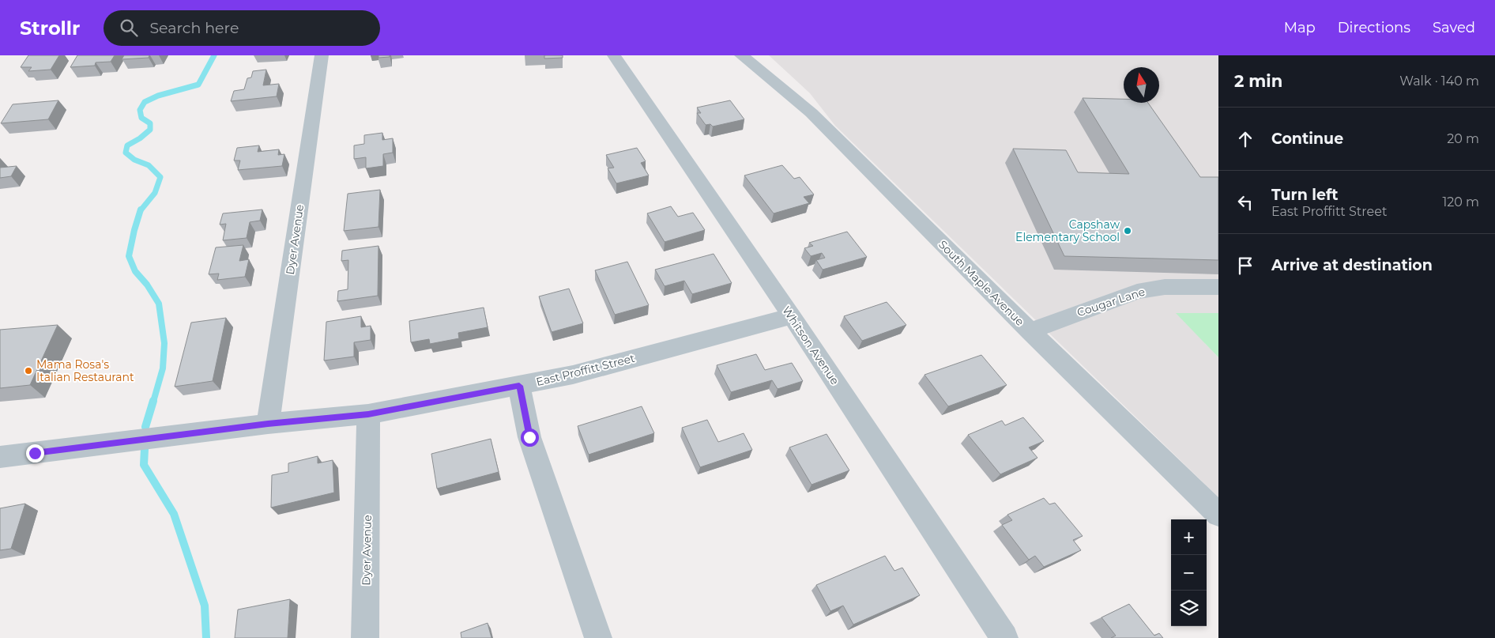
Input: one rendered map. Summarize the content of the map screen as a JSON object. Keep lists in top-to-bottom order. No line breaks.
{"streets":{"street":["Dyer Avenue","South Maple Avenue","Cougar Lane","Whitson Avenue","East Proffitt Street"]},"crossings":[["Dyer Avenue","East Proffitt Street"],["South Maple Avenue","Cougar Lane"],["Whitson Avenue","East Proffitt Street"]],"places":["Capshaw Elementary School","Mama Rosa's Italian Restaurant"],"north":"top","page":{"header":"Strollr","search":"Search here","nav":["Map","Directions","Saved"],"heading":["2 min","Walk · 140 m"],"list":[["Continue","20 m"],["Turn left","East Proffitt Street","120 m"],"Arrive at destination"],"map_buttons":["+","−"]}}
